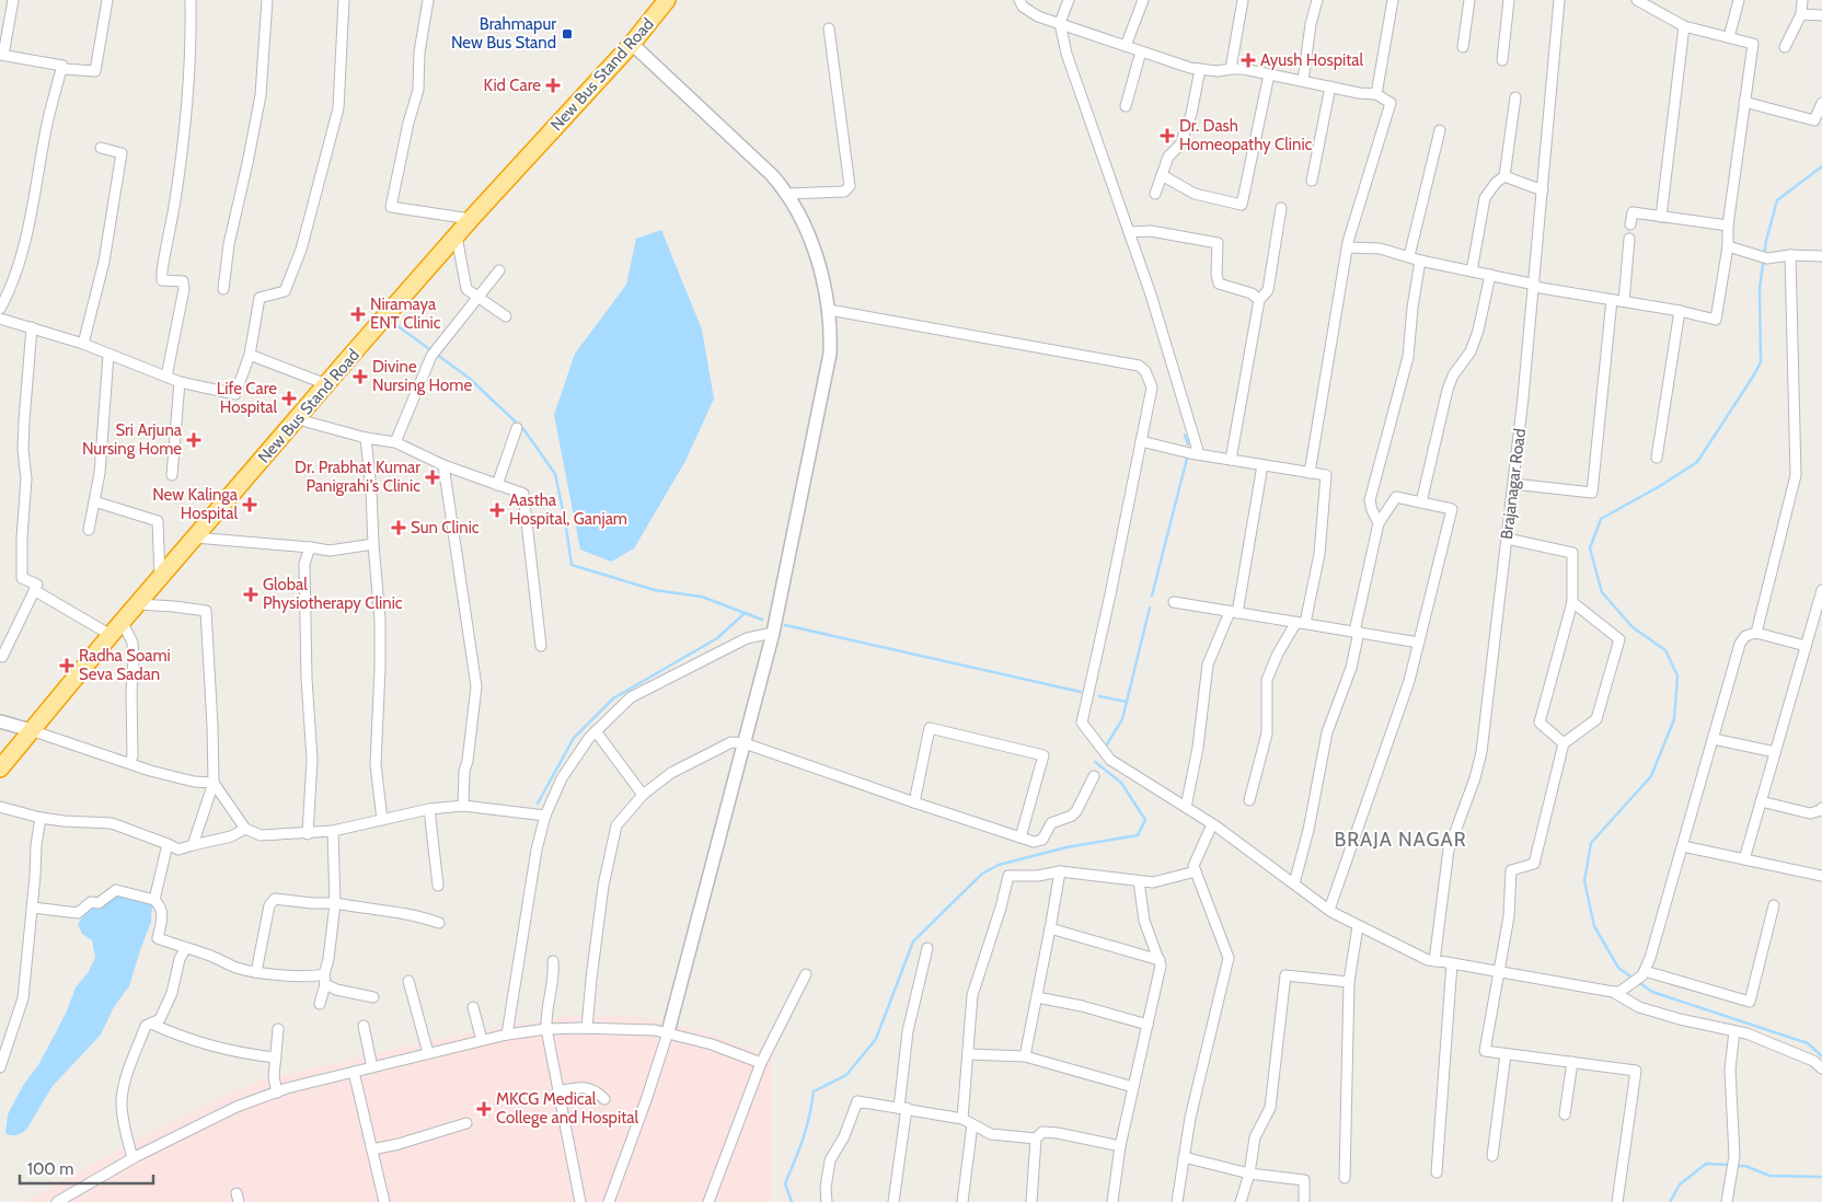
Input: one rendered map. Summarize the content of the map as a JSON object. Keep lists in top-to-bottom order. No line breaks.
{"streets":{"highway":["New Bus Stand Road"],"street":["Brajanagar Road"]},"districts":["BRAJA NAGAR"],"places":{"transit":["Brahmapur New Bus Stand"],"health":["Ayush Hospital","Kid Care","Dr. Dash Homeopathy Clinic","Niramaya ENT Clinic","Divine Nursing Home","Life Care Hospital","Sri Arjuna Nursing Home","Dr. Prabhat Kumar Panigrahi's Clinic","New Kalinga Hospital","Aastha Hospital, Ganjam","Sun Clinic","Global Physiotherapy Clinic","Radha Soami Seva Sadan","MKCG Medical College and Hospital"]},"scale_bar":"100 m"}
